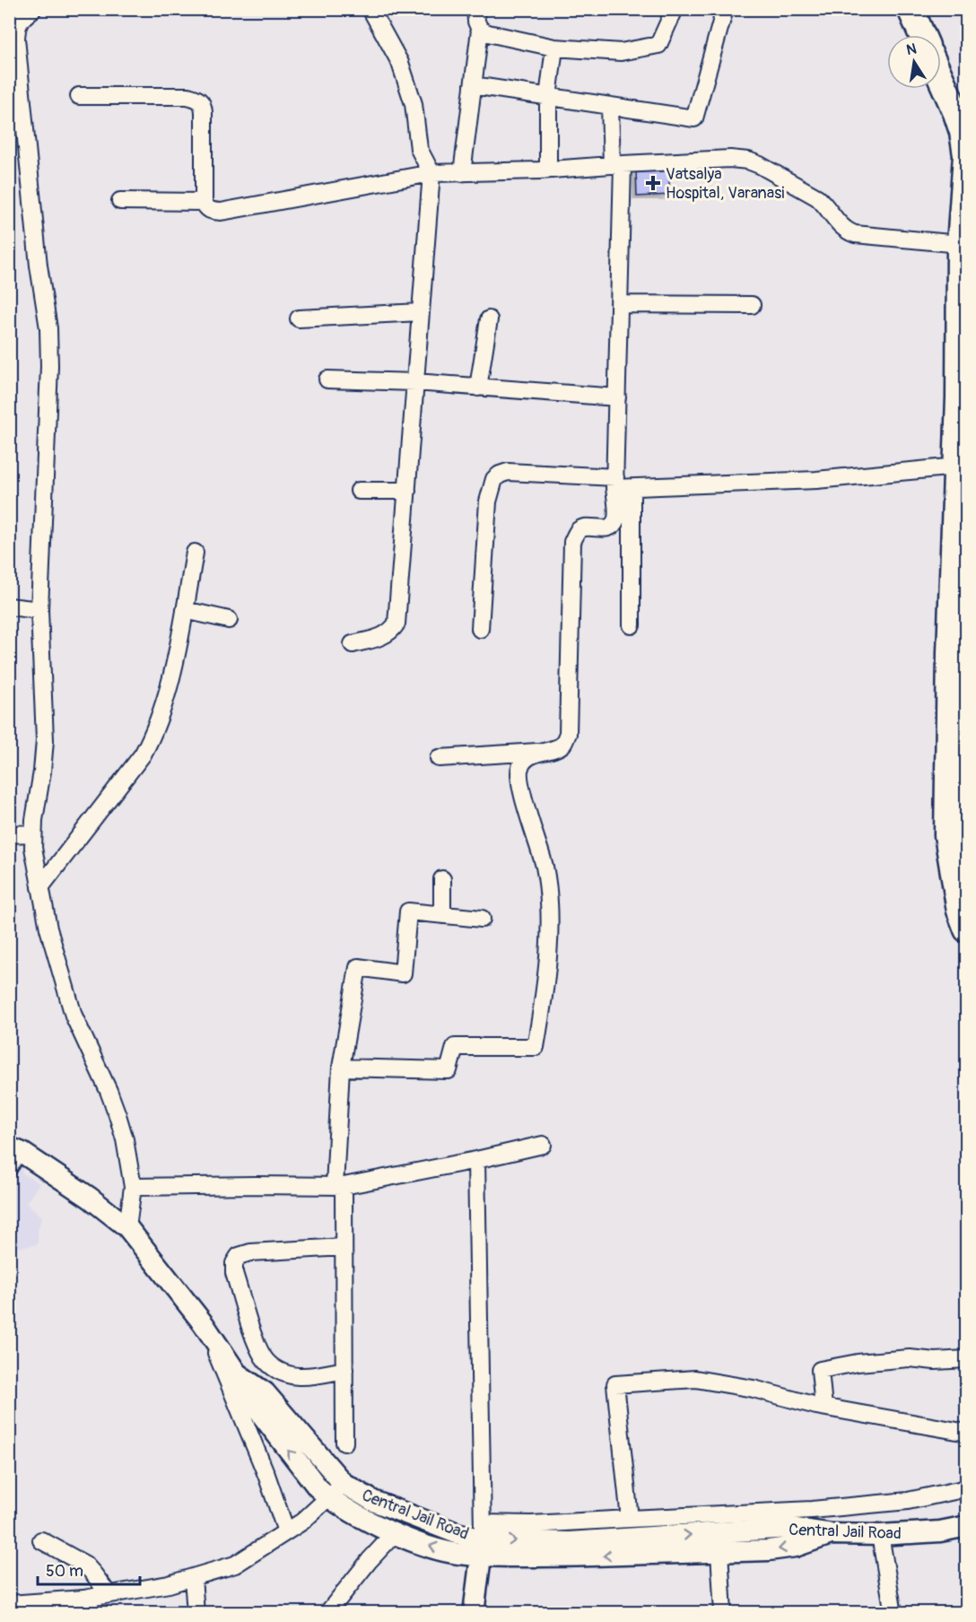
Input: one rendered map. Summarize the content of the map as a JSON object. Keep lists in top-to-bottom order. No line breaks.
{"streets":{"street":["Central Jail Road"]},"places":{"health":["Vatsalya Hospital, Varanasi"]},"scale_bar":"50 m","north":"top"}
